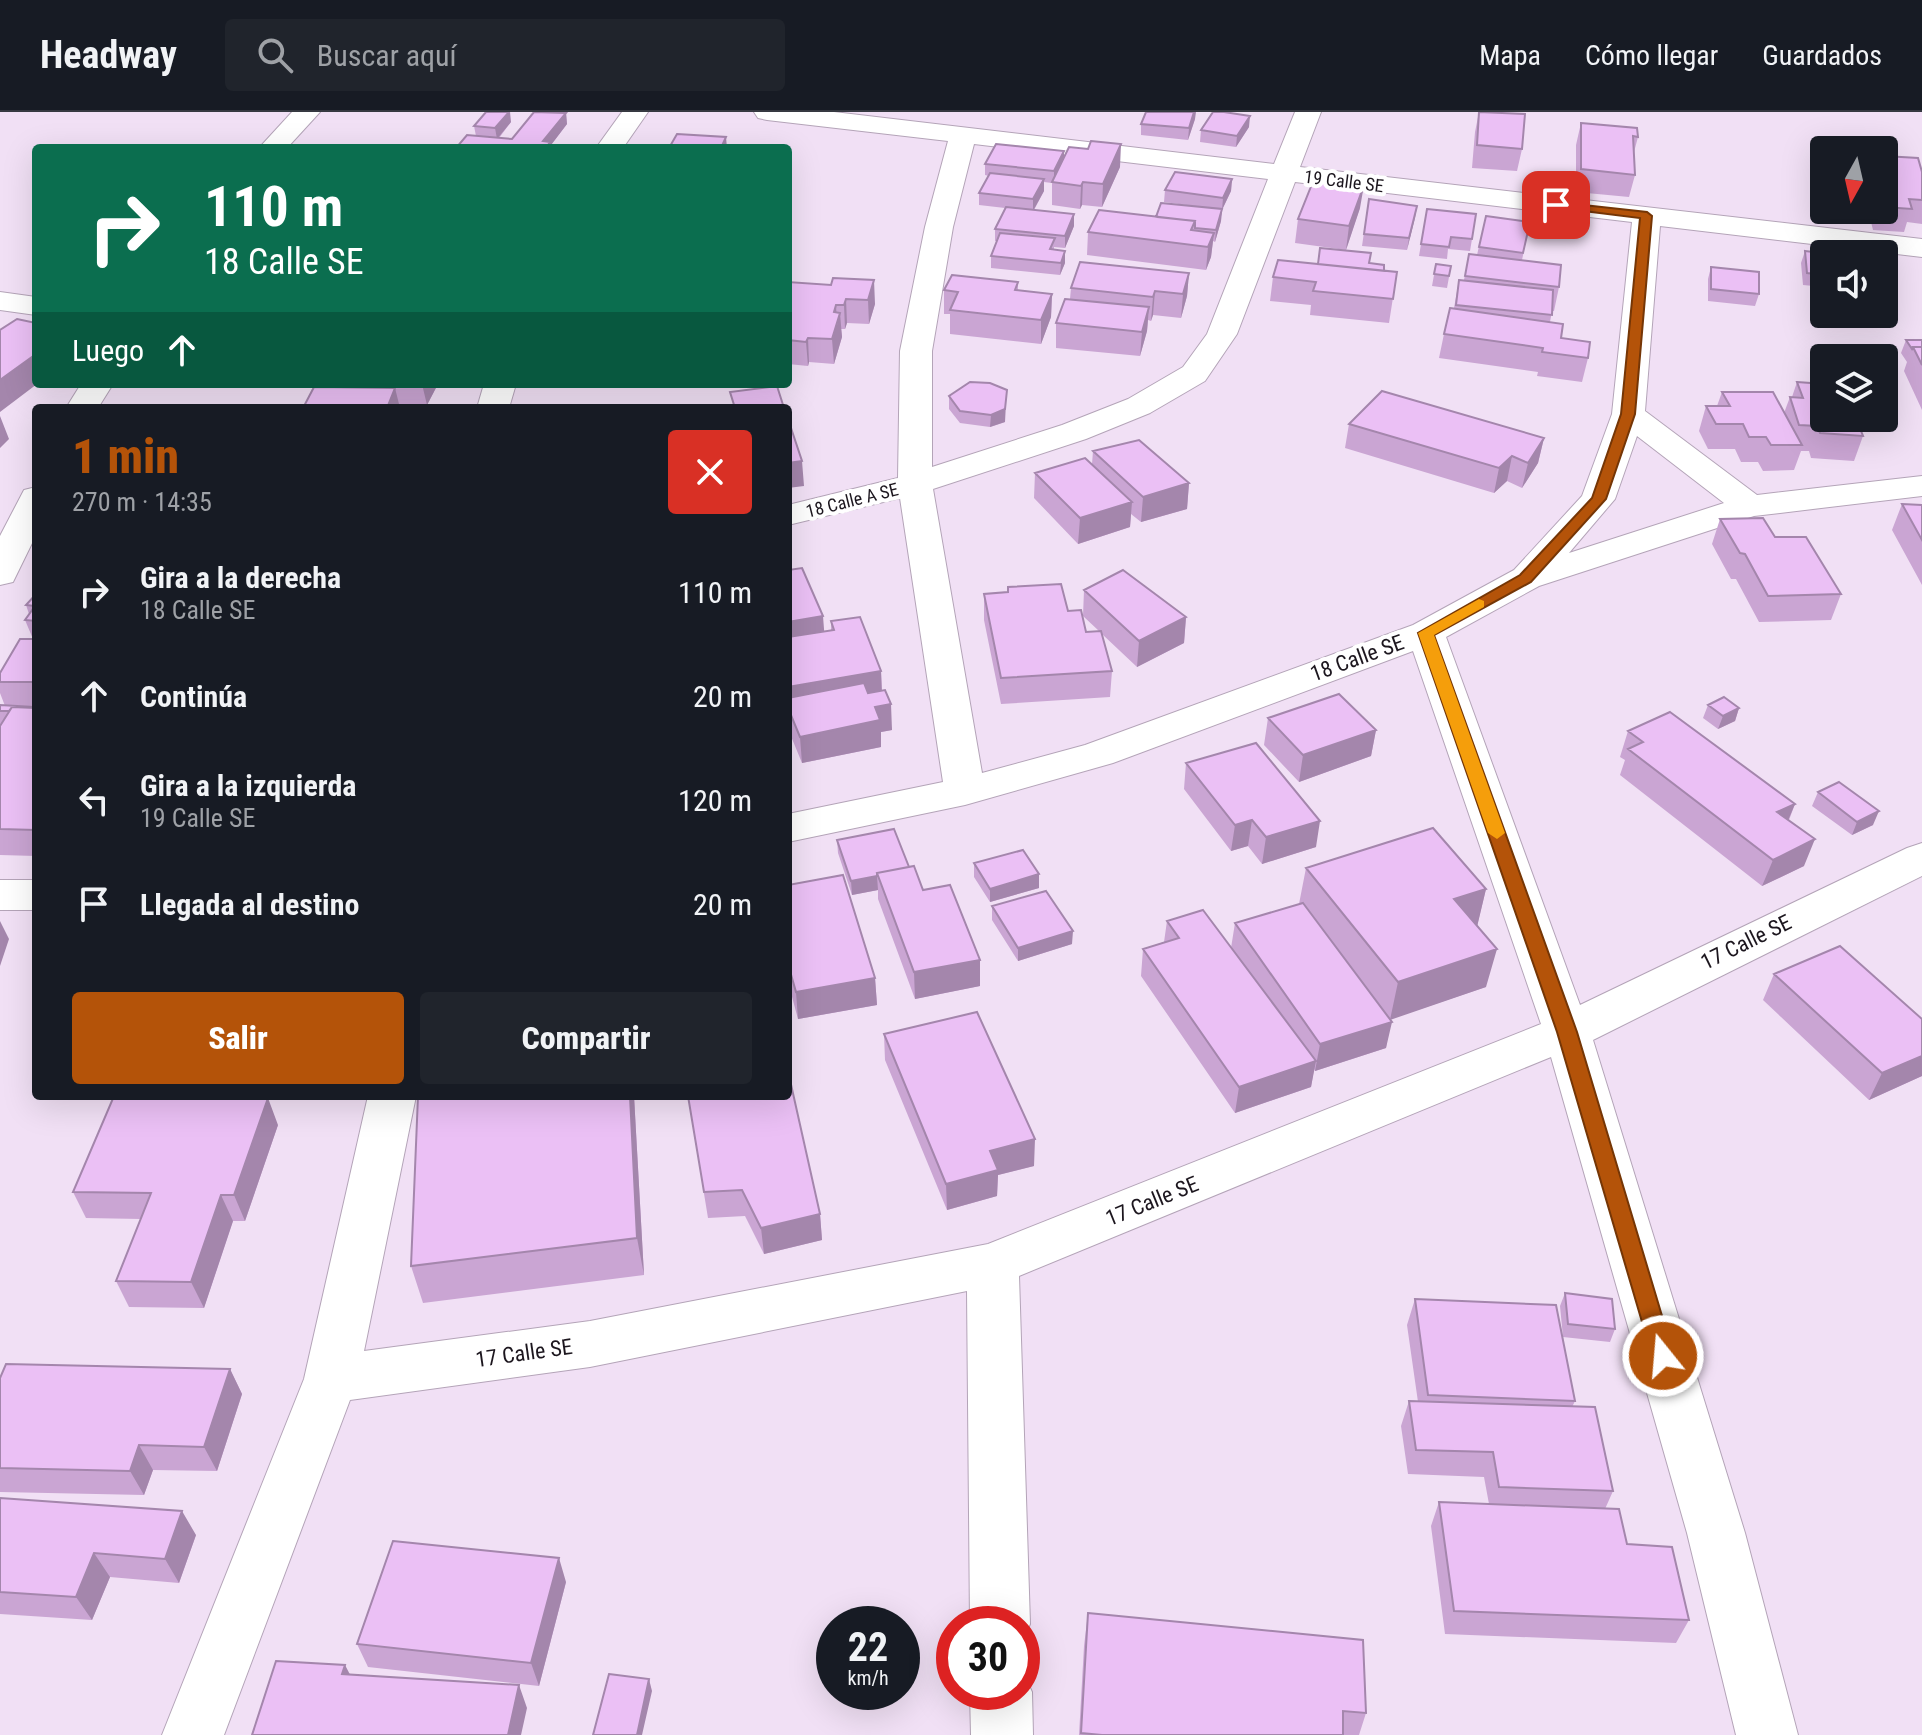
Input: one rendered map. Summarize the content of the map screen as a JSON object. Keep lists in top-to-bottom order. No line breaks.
{"streets":{"street":["19 Calle SE","18 Calle A SE","18 Calle SE","17 Calle SE"]},"crossings":[["19 Calle SE","18 Calle A SE"]],"north":"bottom","page":{"header":"Headway","search":"Buscar aquí","nav":["Mapa","Cómo llegar","Guardados"],"turn":["110 m","18 Calle SE"],"then":"Luego","heading":["1 min","270 m · 14:35"],"list":[{"name":"Gira a la derecha","note":"18 Calle SE","value":"110 m"},{"name":"Continúa","value":"20 m"},{"name":"Gira a la izquierda","note":"19 Calle SE","value":"120 m"},{"name":"Llegada al destino","value":"20 m"}],"buttons":["Salir","Compartir"],"speed":"22 km/h","limit":"30"}}
